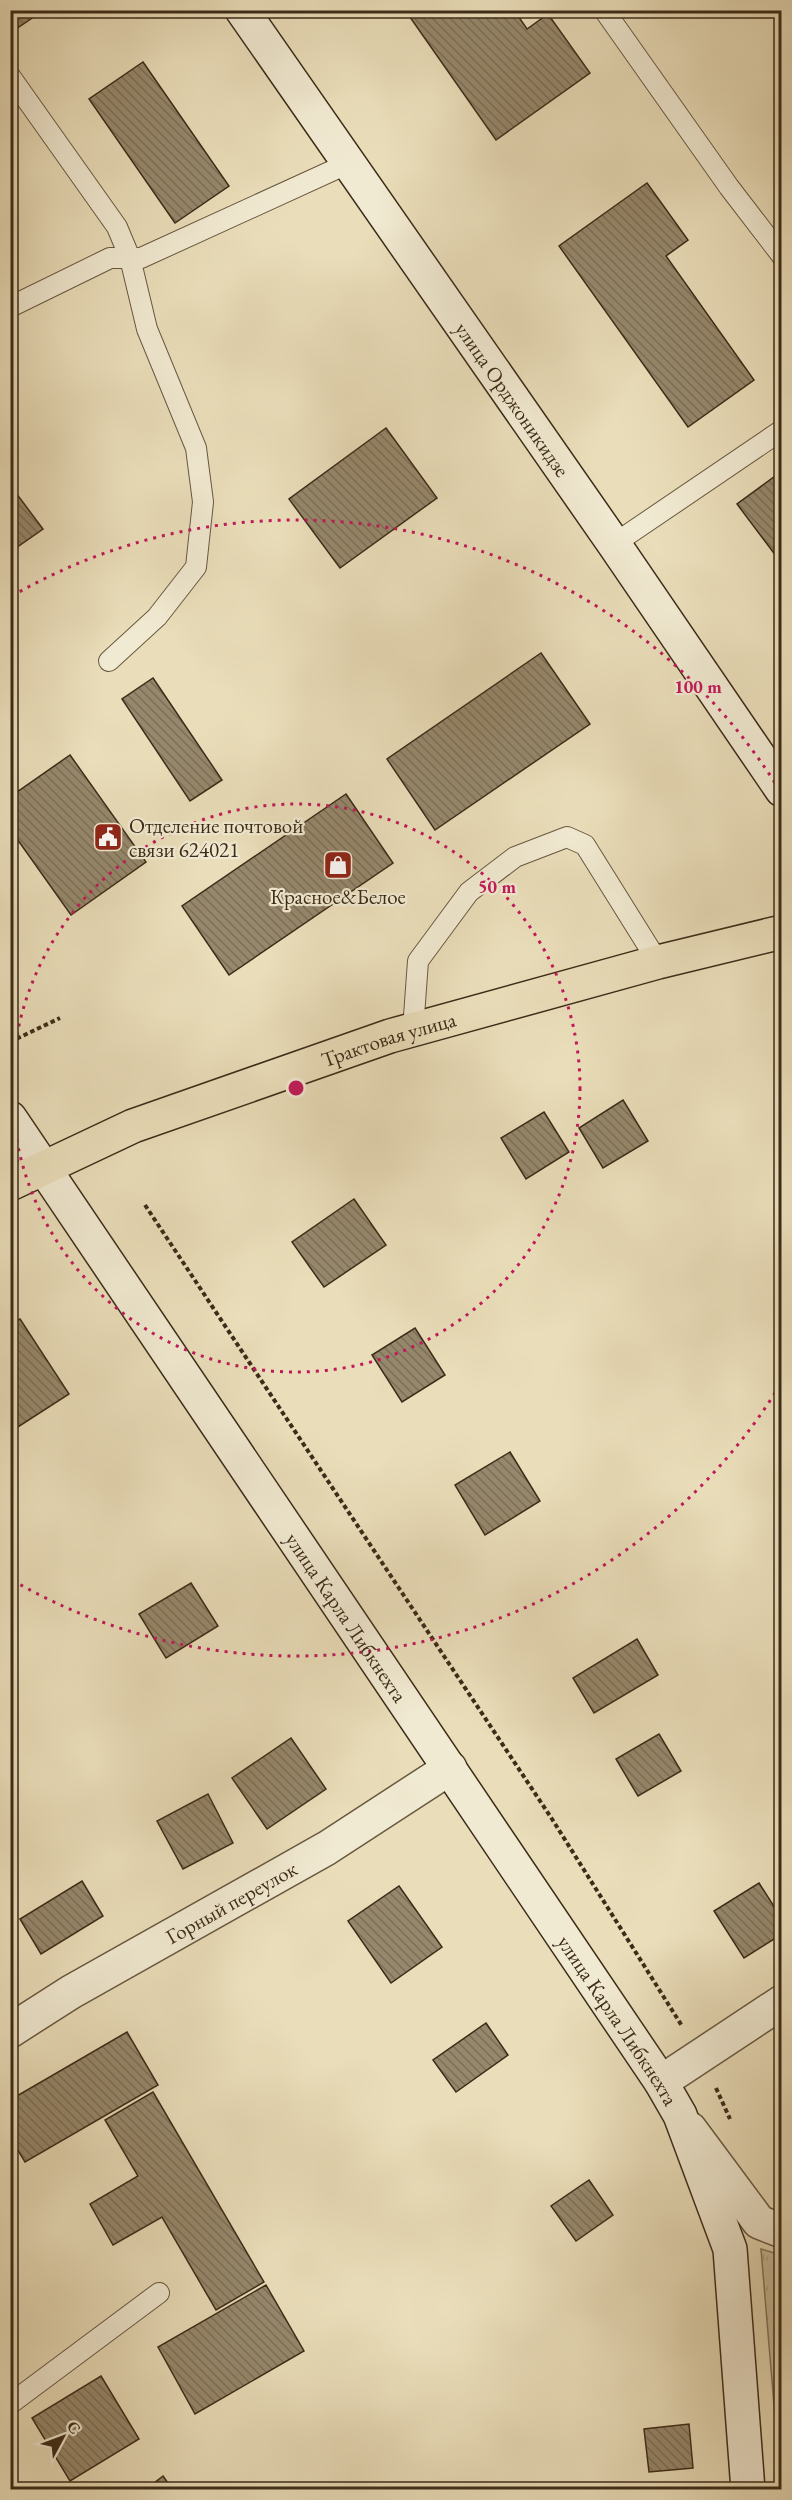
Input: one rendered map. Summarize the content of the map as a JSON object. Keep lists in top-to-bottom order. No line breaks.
{"streets":{"main road":["Трактовая улица"],"street":["улица Орджоникидзе","улица Карла Либкнехта","Горный переулок"]},"crossings":[["Трактовая улица","улица Карла Либкнехта"],["улица Карла Либкнехта","Горный переулок"]],"places":{"public building":["Отделение почтовой связи 624021"],"shop":["Красное&Белое"]},"north":"top right","rings":["100 m","50 m"]}
